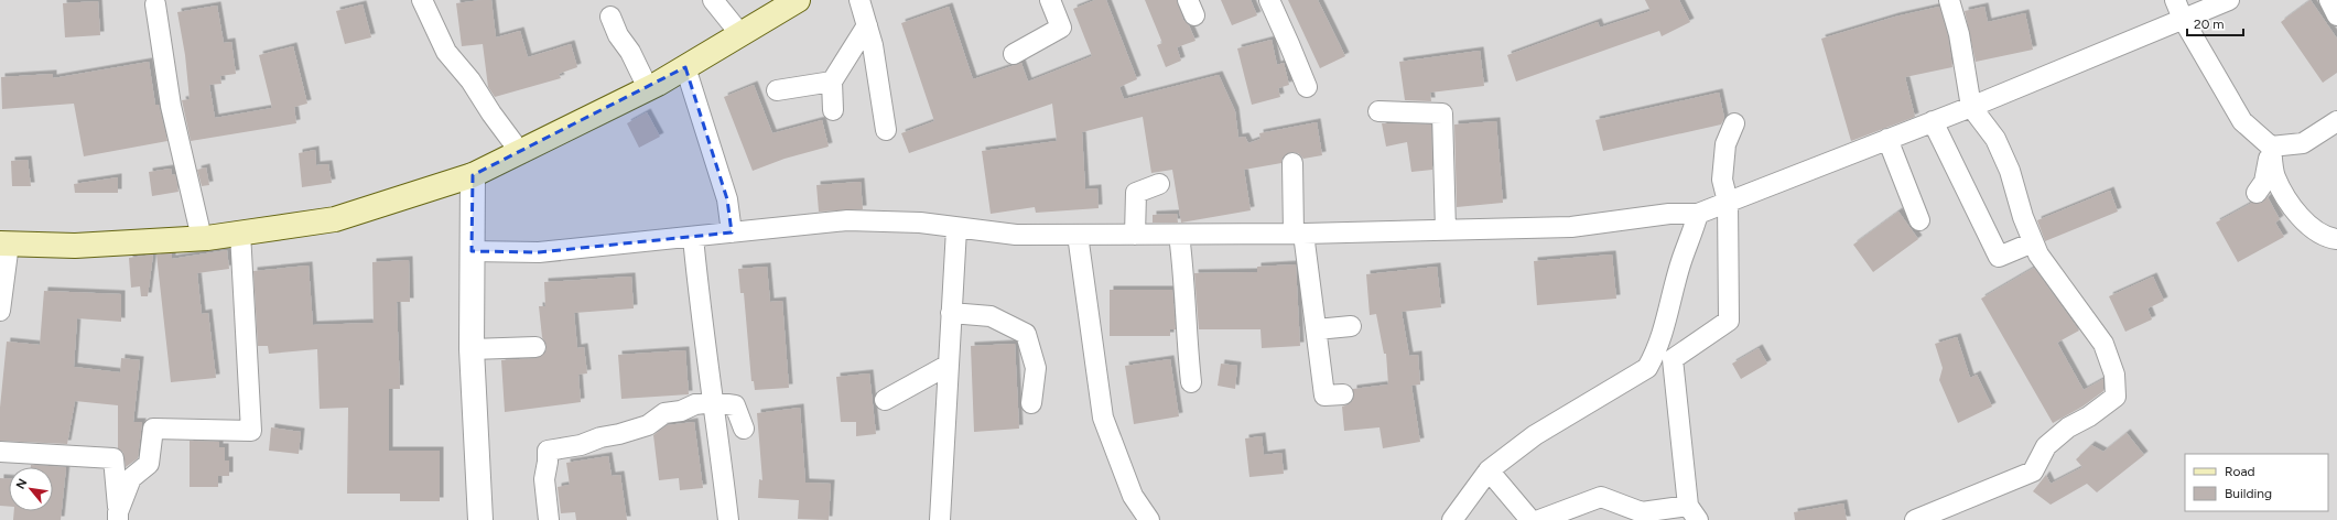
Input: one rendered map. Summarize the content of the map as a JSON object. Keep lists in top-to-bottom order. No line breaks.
{"legend":["Road","Building"],"scale_bar":"20 m","north":"top left"}
